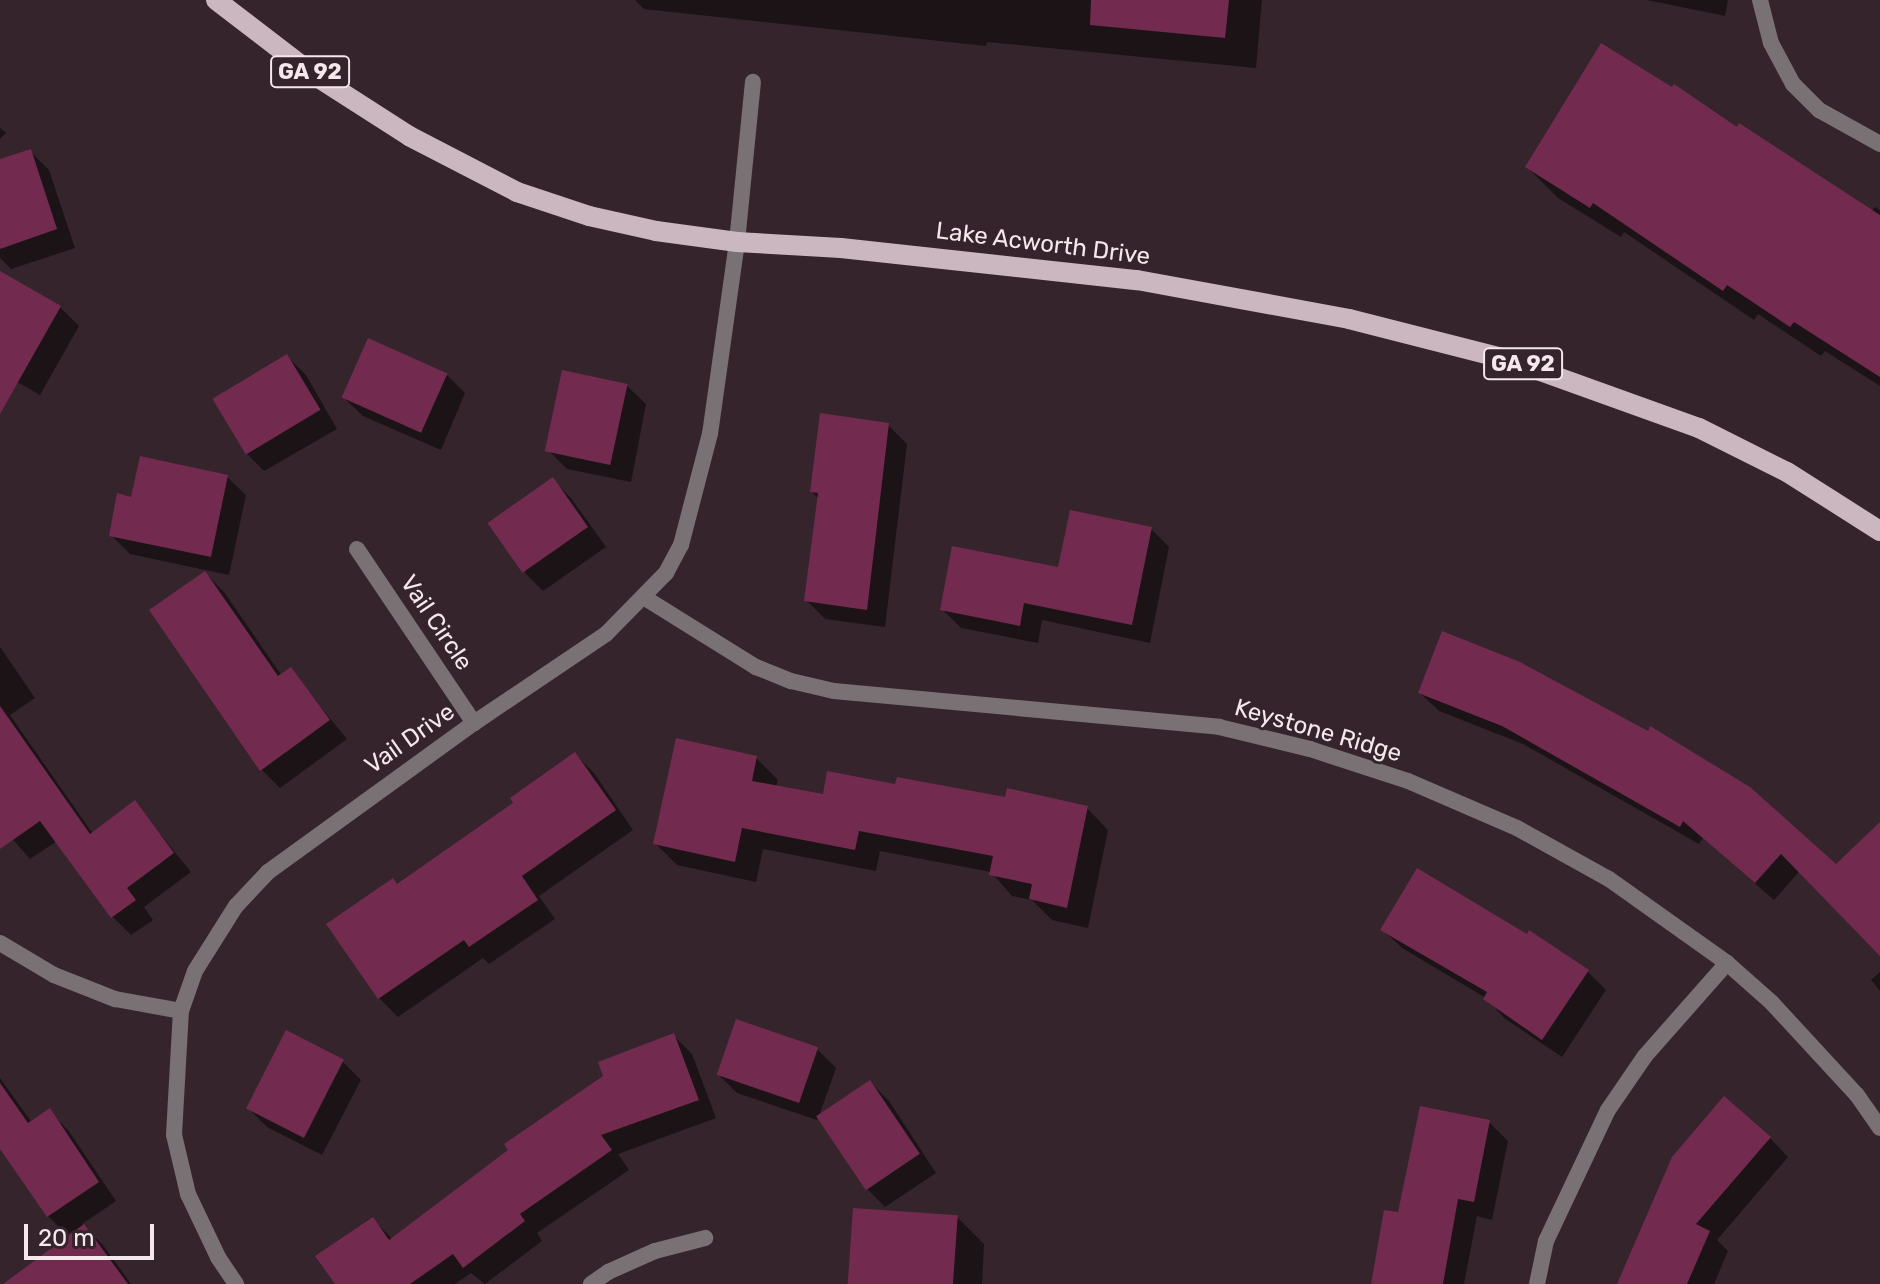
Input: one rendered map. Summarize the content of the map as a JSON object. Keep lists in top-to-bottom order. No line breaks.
{"streets":{"main road":["GA 92","Lake Acworth Drive"],"street":["Vail Circle","Keystone Ridge","Vail Drive"]},"crossings":[["Lake Acworth Drive","Vail Drive"],["Vail Circle","Vail Drive"],["Keystone Ridge","Vail Drive"]],"scale_bar":"20 m"}
